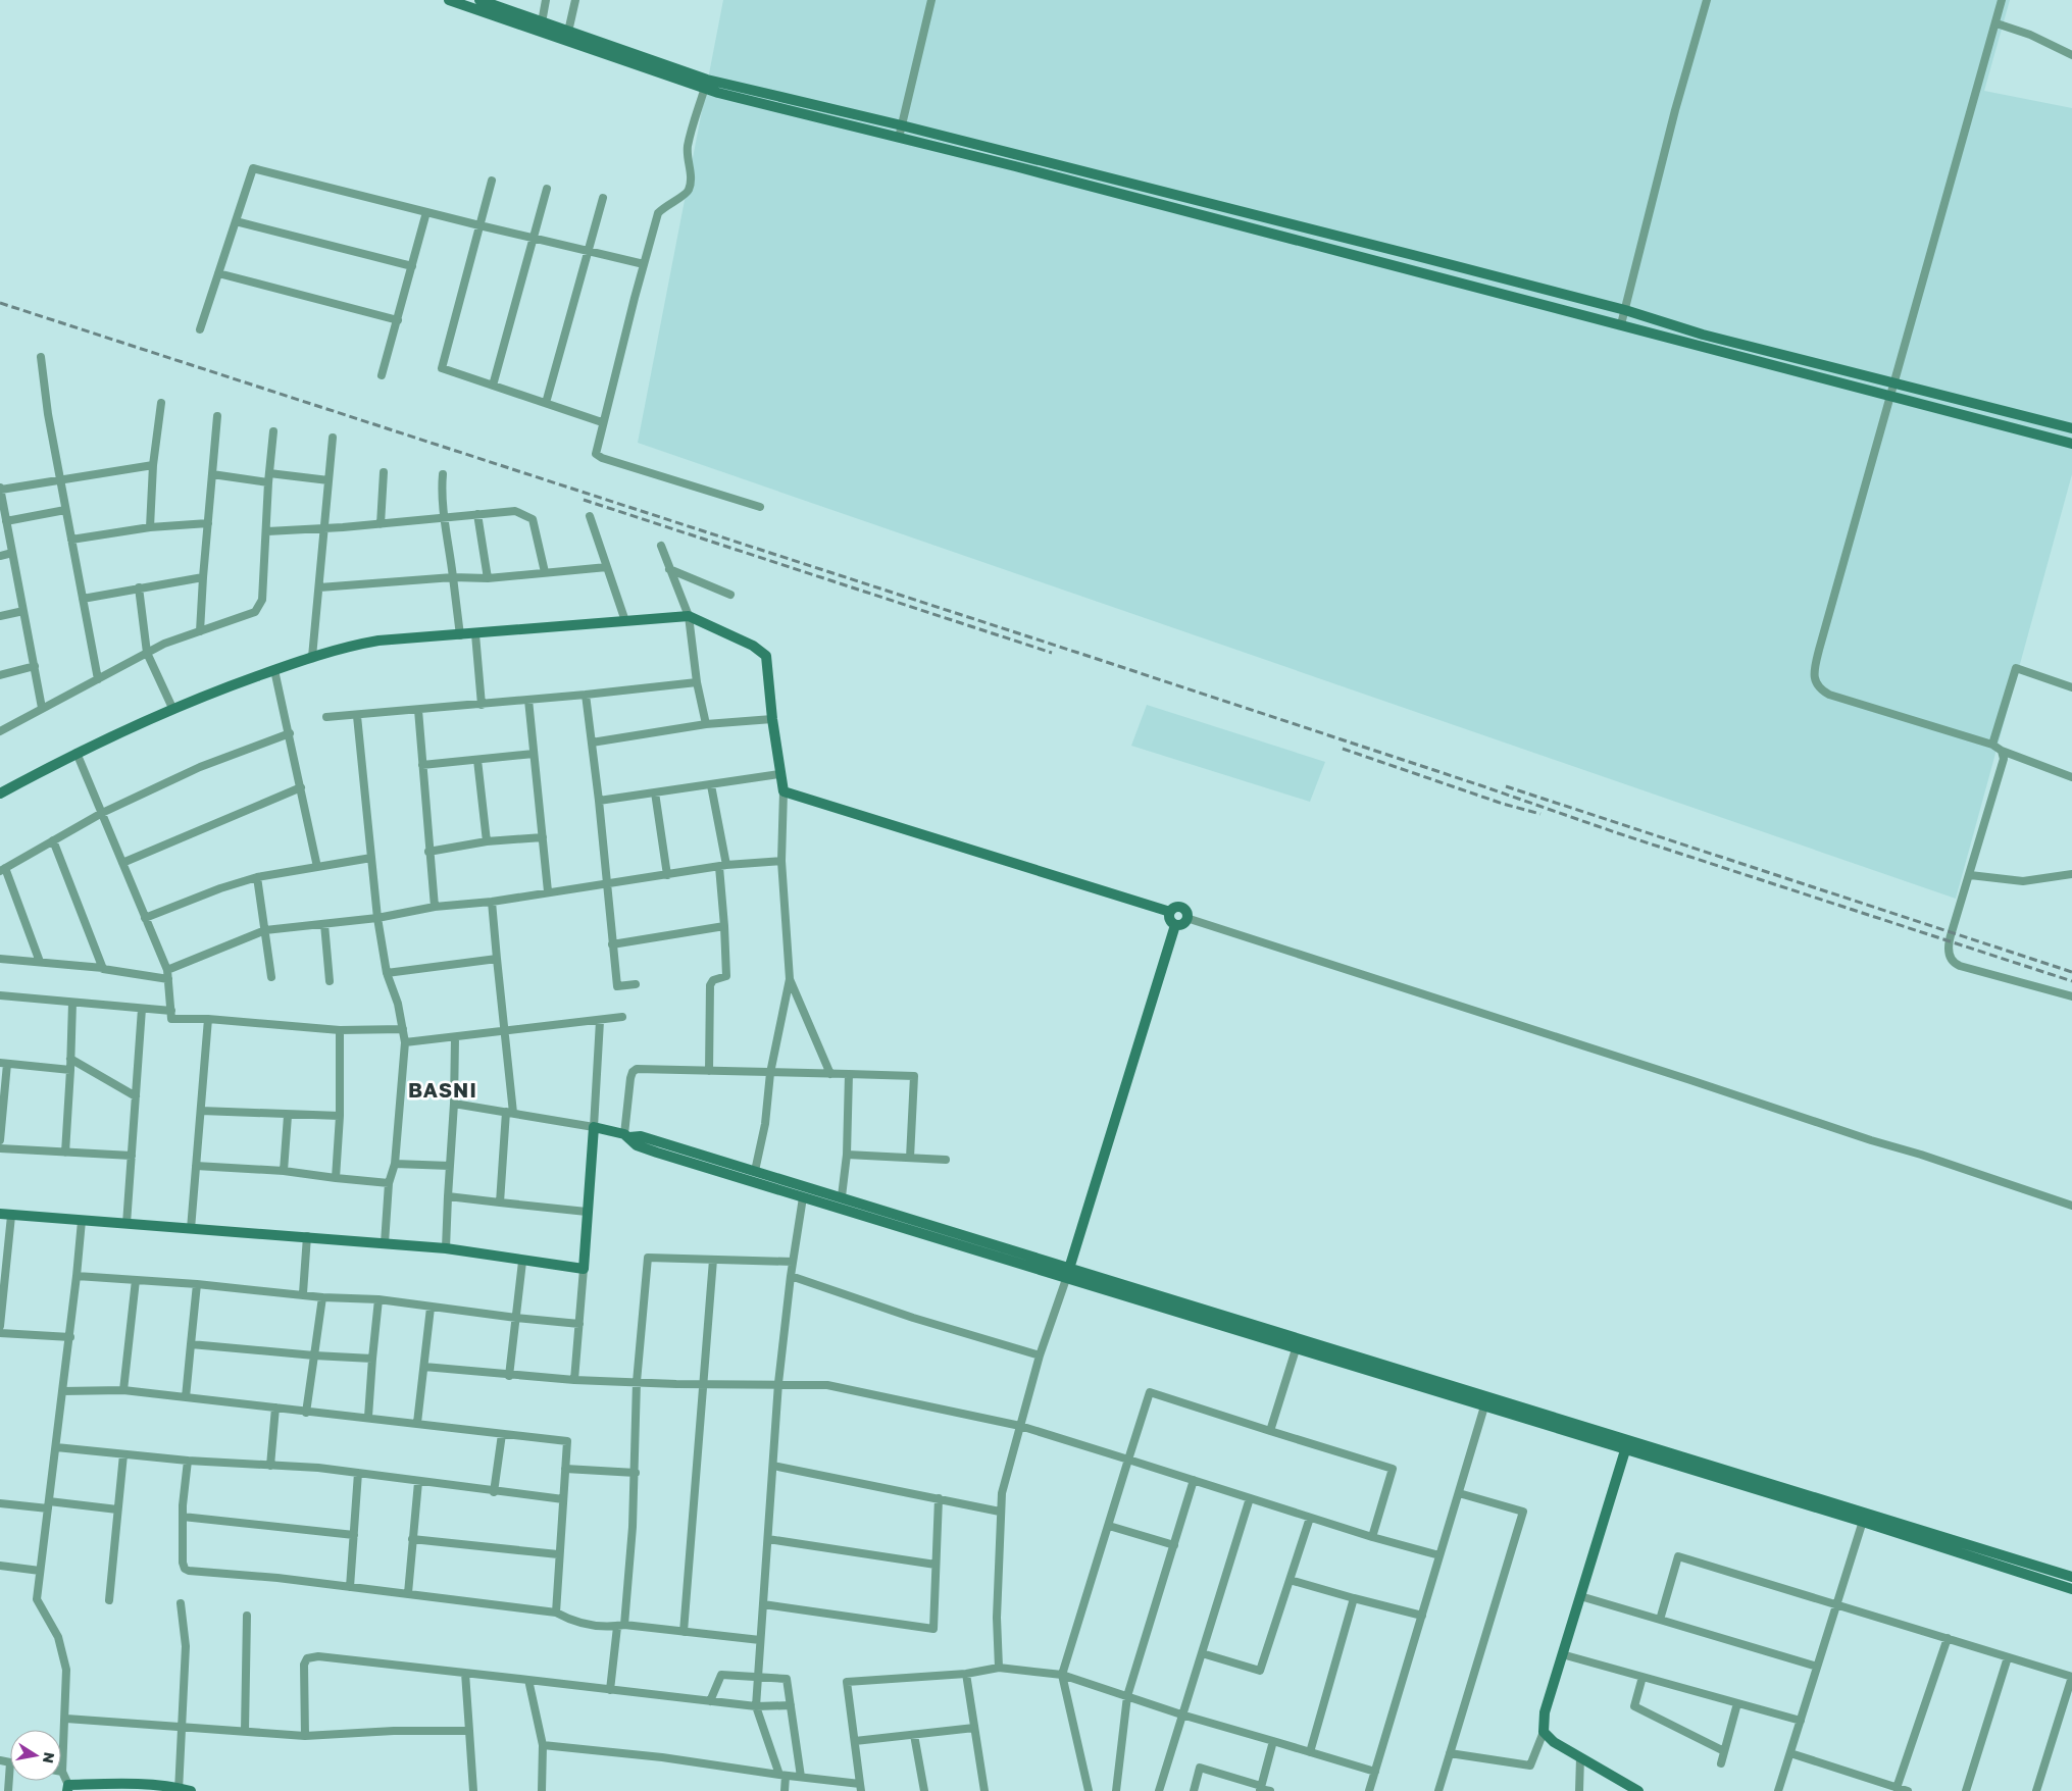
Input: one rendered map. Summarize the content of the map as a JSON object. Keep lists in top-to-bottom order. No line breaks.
{"districts":["BASNI"],"north":"right"}
